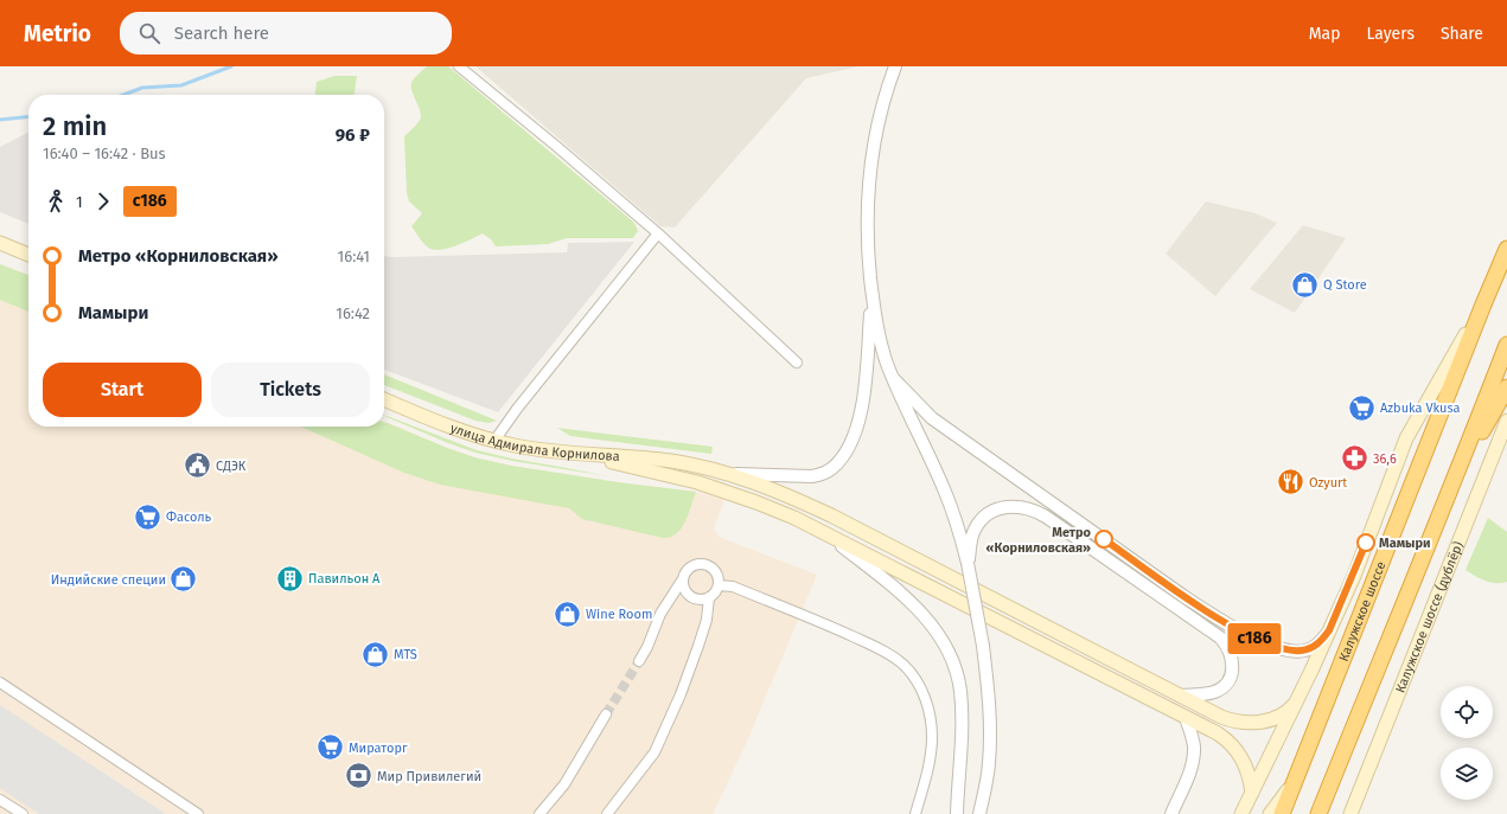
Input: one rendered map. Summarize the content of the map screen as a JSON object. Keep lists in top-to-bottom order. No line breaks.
{"streets":{"highway":["Калужское шоссе"],"main road":["улица Адмирала Корнилова","Калужское шоссе (дублёр)"]},"places":{"shop":["Q Store","Индийские специи","Wine Room","MTS"],"supermarket":["Azbuka Vkusa","Фасоль","Мираторг"],"pharmacy":["36,6"],"public building":["СДЭК"],"restaurant":["Ozyurt"],"other":["Метро «Корниловская»","Мамыри"],"building":["Павильон А"],"bank":["Мир Привилегий"]},"lines":["bus line с186"],"page":{"header":"Metrio","search":"Search here","nav":["Map","Layers","Share"],"on_map":"с186","heading":["2 min","16:40 – 16:42 · Bus","96 ₽"],"legs":["1","с186"],"list":[{"name":"Метро «Корниловская»","value":"16:41"},{"name":"Мамыри","value":"16:42"}],"buttons":["Start","Tickets"]}}
